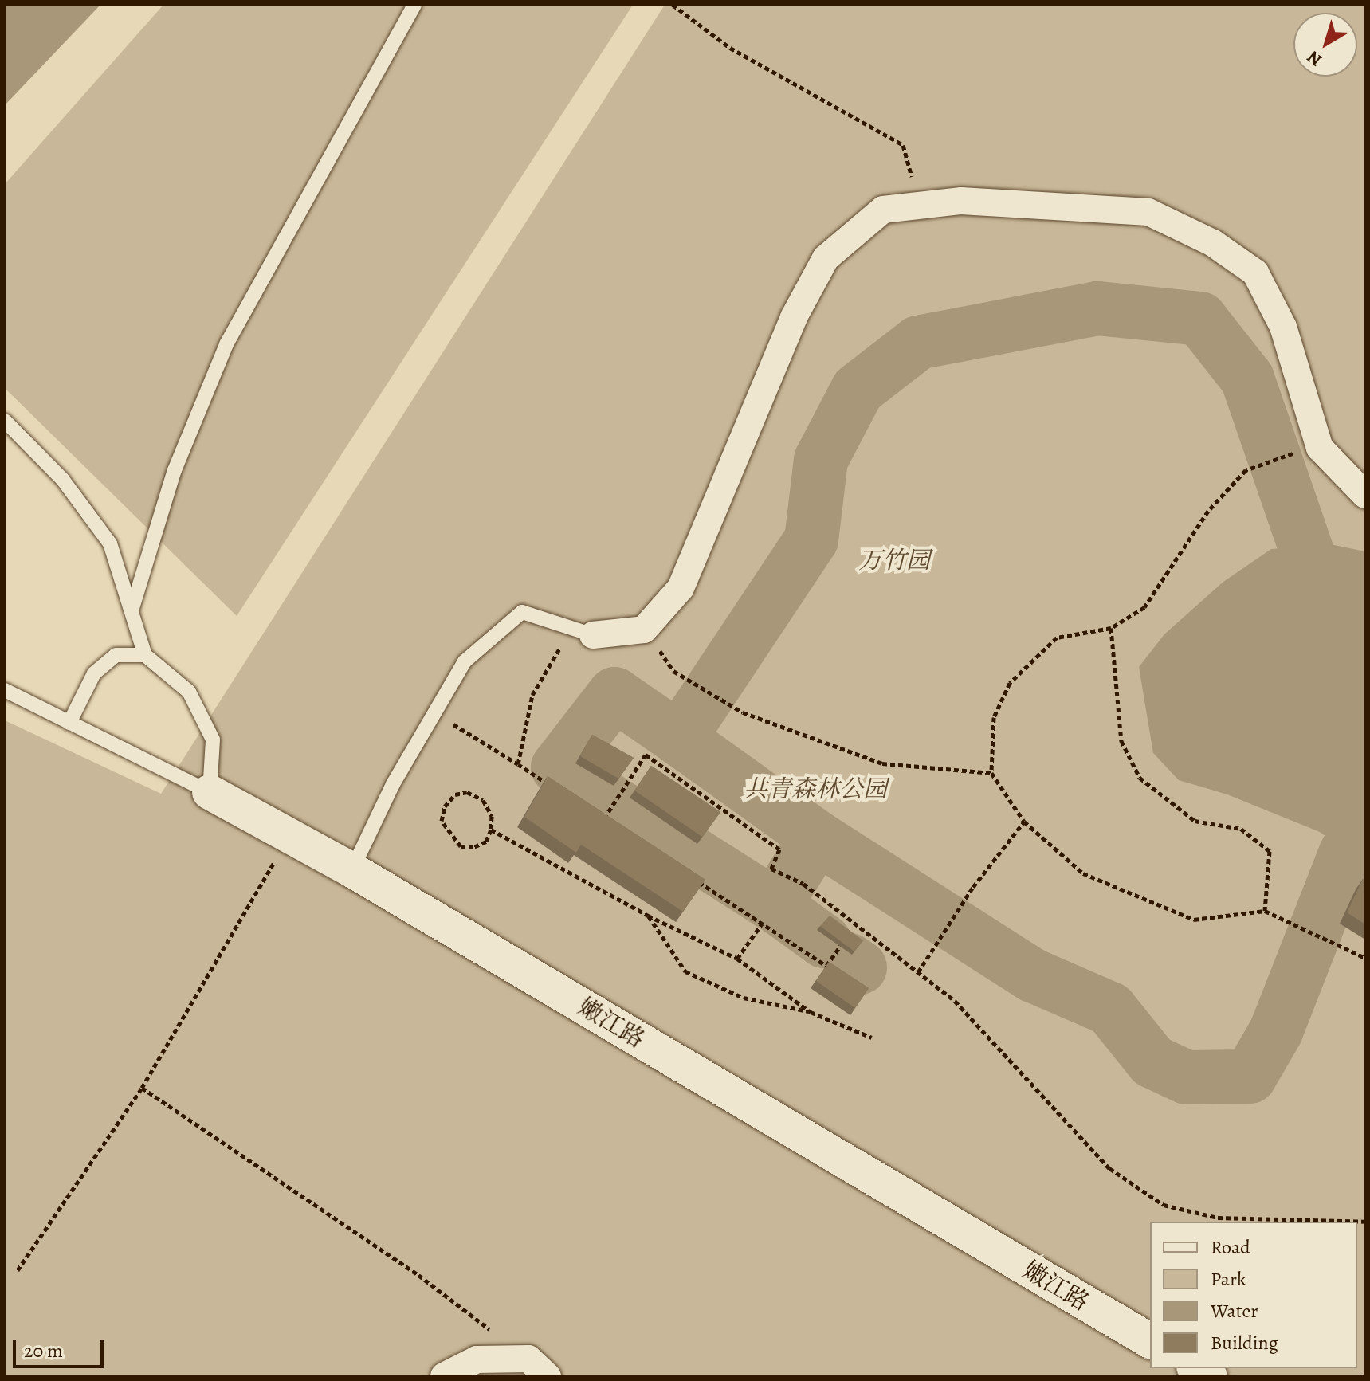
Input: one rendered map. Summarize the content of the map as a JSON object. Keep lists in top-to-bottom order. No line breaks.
{"streets":{"street":["嫩江路"]},"parks":["万竹园","共青森林公园"],"legend":["Road","Park","Water","Building"],"scale_bar":"20 m","north":"bottom left"}
